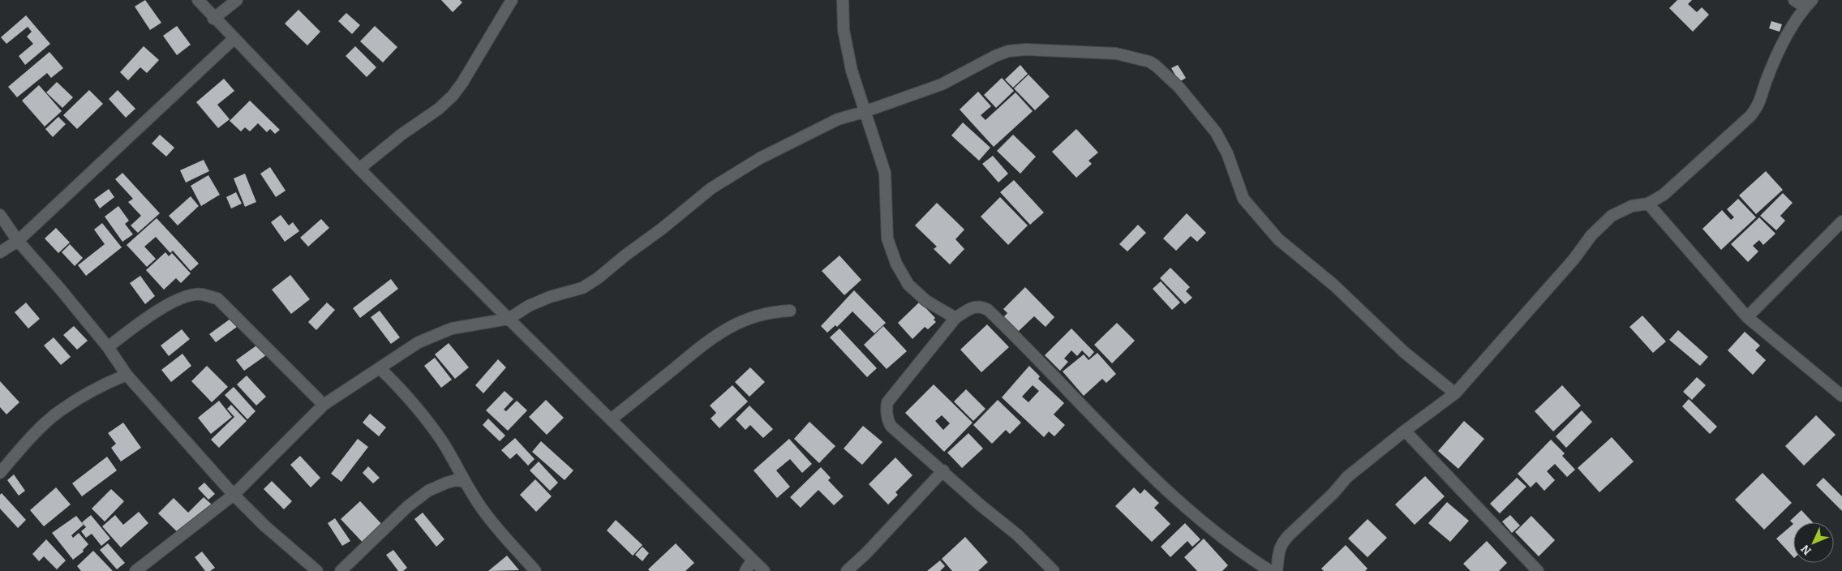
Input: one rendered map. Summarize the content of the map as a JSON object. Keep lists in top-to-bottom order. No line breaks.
{"north":"bottom left"}
